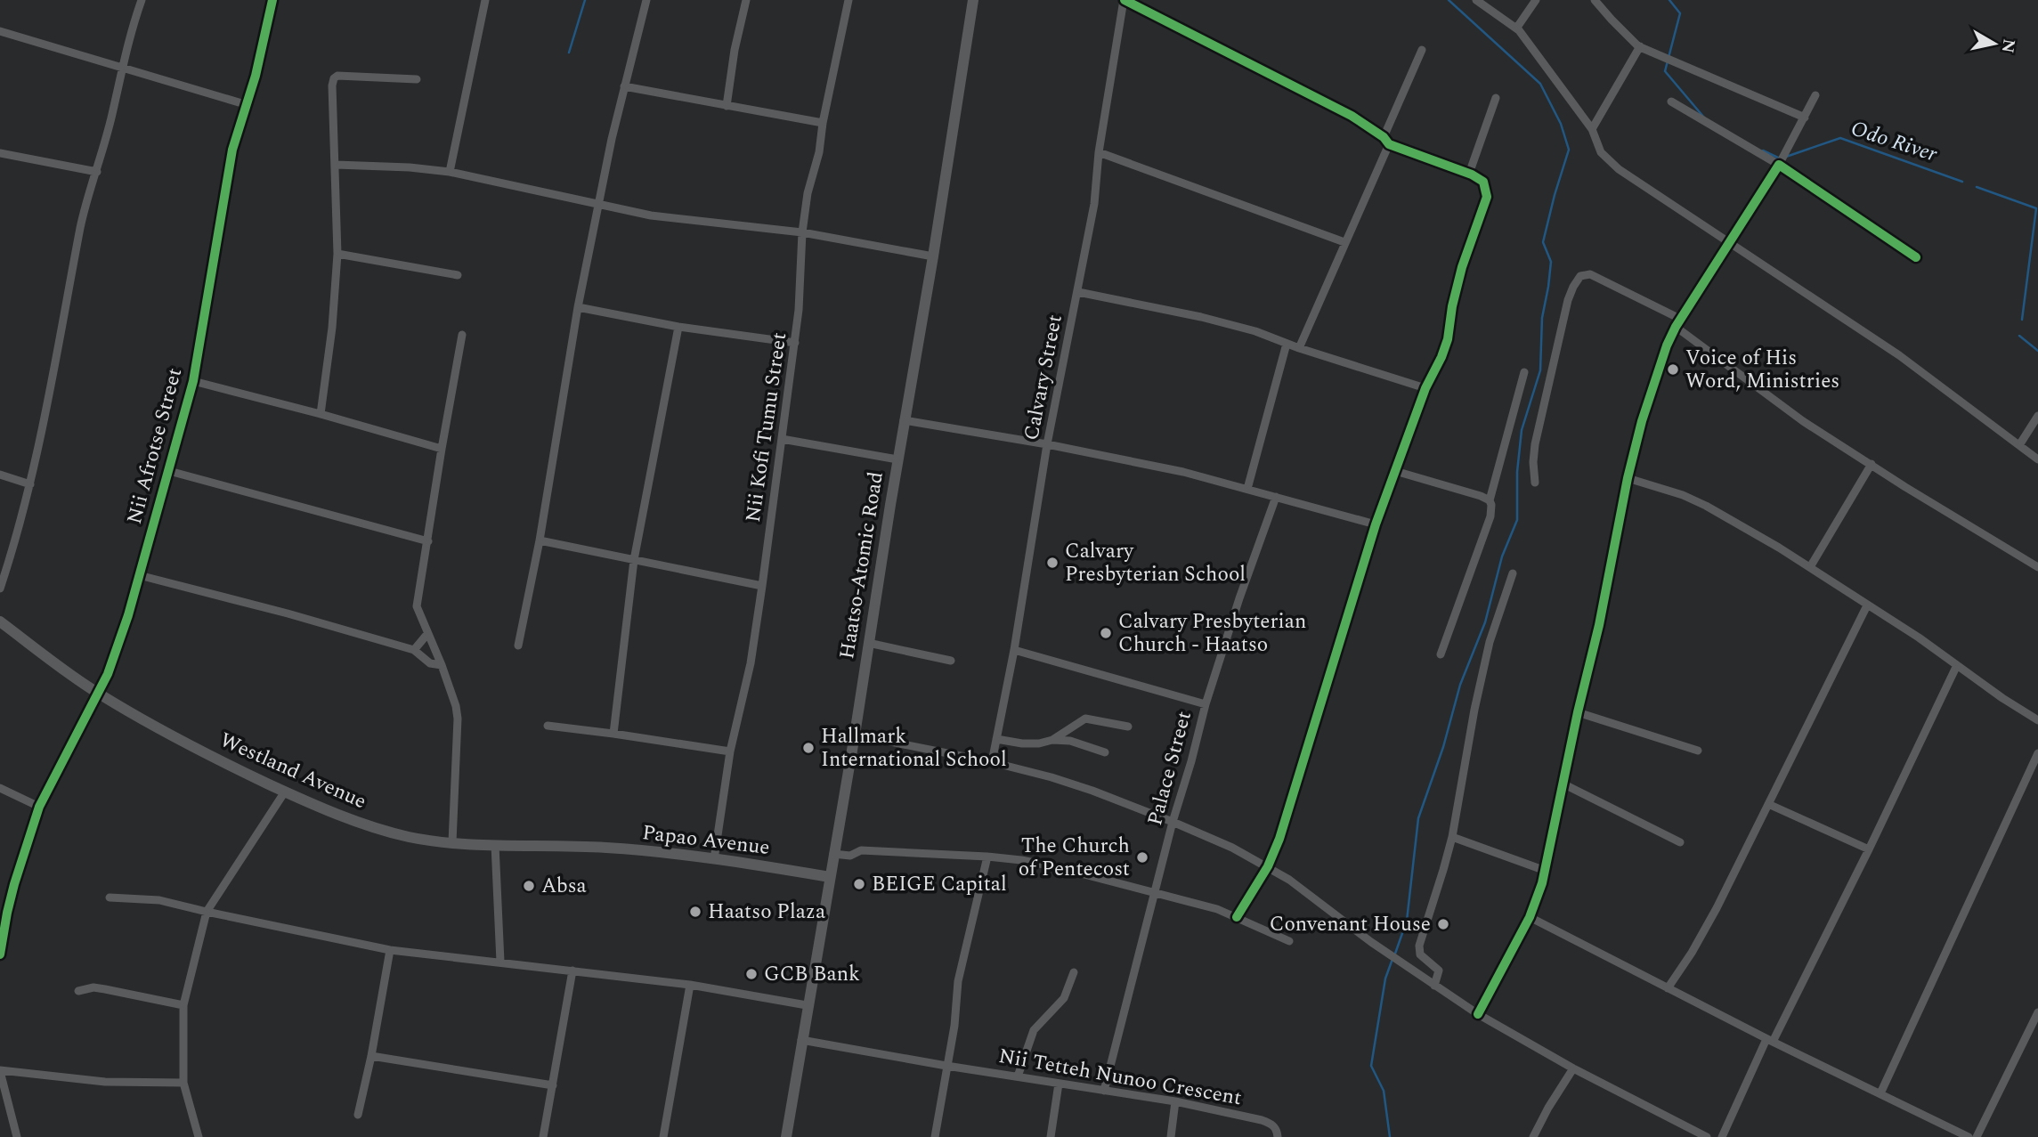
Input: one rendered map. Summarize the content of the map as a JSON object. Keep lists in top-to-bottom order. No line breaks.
{"streets":{"main road":["Haatso-Atomic Road","Westland Avenue","Papao Avenue"],"street":["Calvary Street","Nii Kofi Tumu Street","Nii Afrotse Street","Palace Street","Nii Tetteh Nunoo Crescent"]},"crossings":[["Nii Kofi Tumu Street","Papao Avenue"],["Nii Afrotse Street","Westland Avenue"],["Haatso-Atomic Road","Papao Avenue"],["Haatso-Atomic Road","Nii Tetteh Nunoo Crescent"],["Palace Street","Nii Tetteh Nunoo Crescent"],["Westland Avenue","Papao Avenue"]],"water":["Odo River"],"places":["Voice of His Word, Ministries","Calvary Presbyterian School","Calvary Presbyterian Church - Haatso","Hallmark International School","The Church of Pentecost","BEIGE Capital","Absa","Haatso Plaza","Convenant House","GCB Bank"],"north":"right"}
